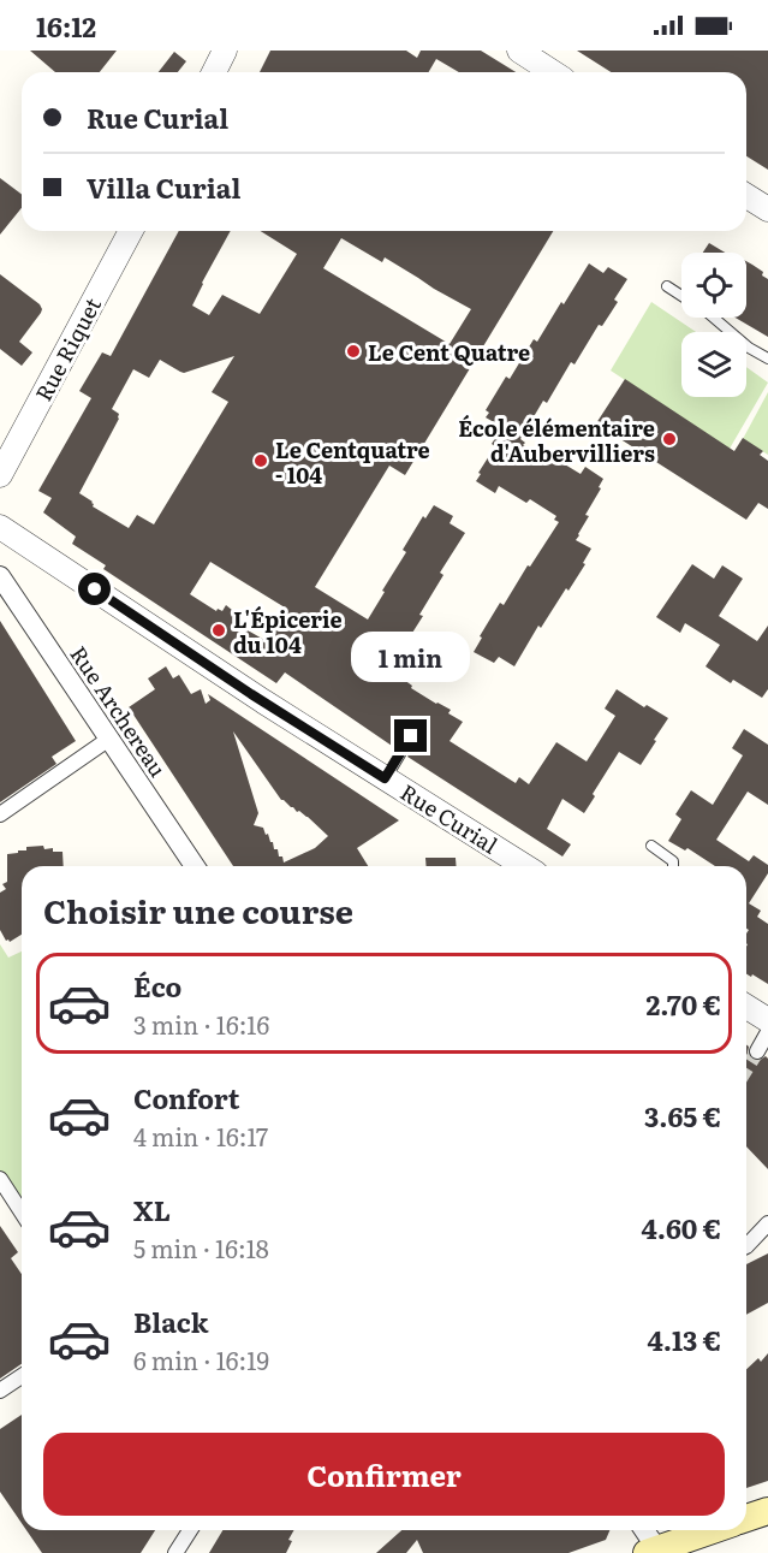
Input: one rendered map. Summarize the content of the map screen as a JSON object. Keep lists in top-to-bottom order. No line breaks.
{"streets":{"street":["Rue Riquet","Rue Archereau","Rue Curial"]},"places":["Le Cent Quatre","École élémentaire d'Aubervilliers","Le Centquatre - 104","L'Épicerie du 104"],"page":{"status":"16:12","banner":["Rue Curial","Villa Curial"],"bubble":"1 min","heading":"Choisir une course","list":[{"name":"Éco","note":"3 min · 16:16","value":"2.70 €"},{"name":"Confort","note":"4 min · 16:17","value":"3.65 €"},{"name":"XL","note":"5 min · 16:18","value":"4.60 €"},{"name":"Black","note":"6 min · 16:19","value":"4.13 €"}],"buttons":"Confirmer"}}
